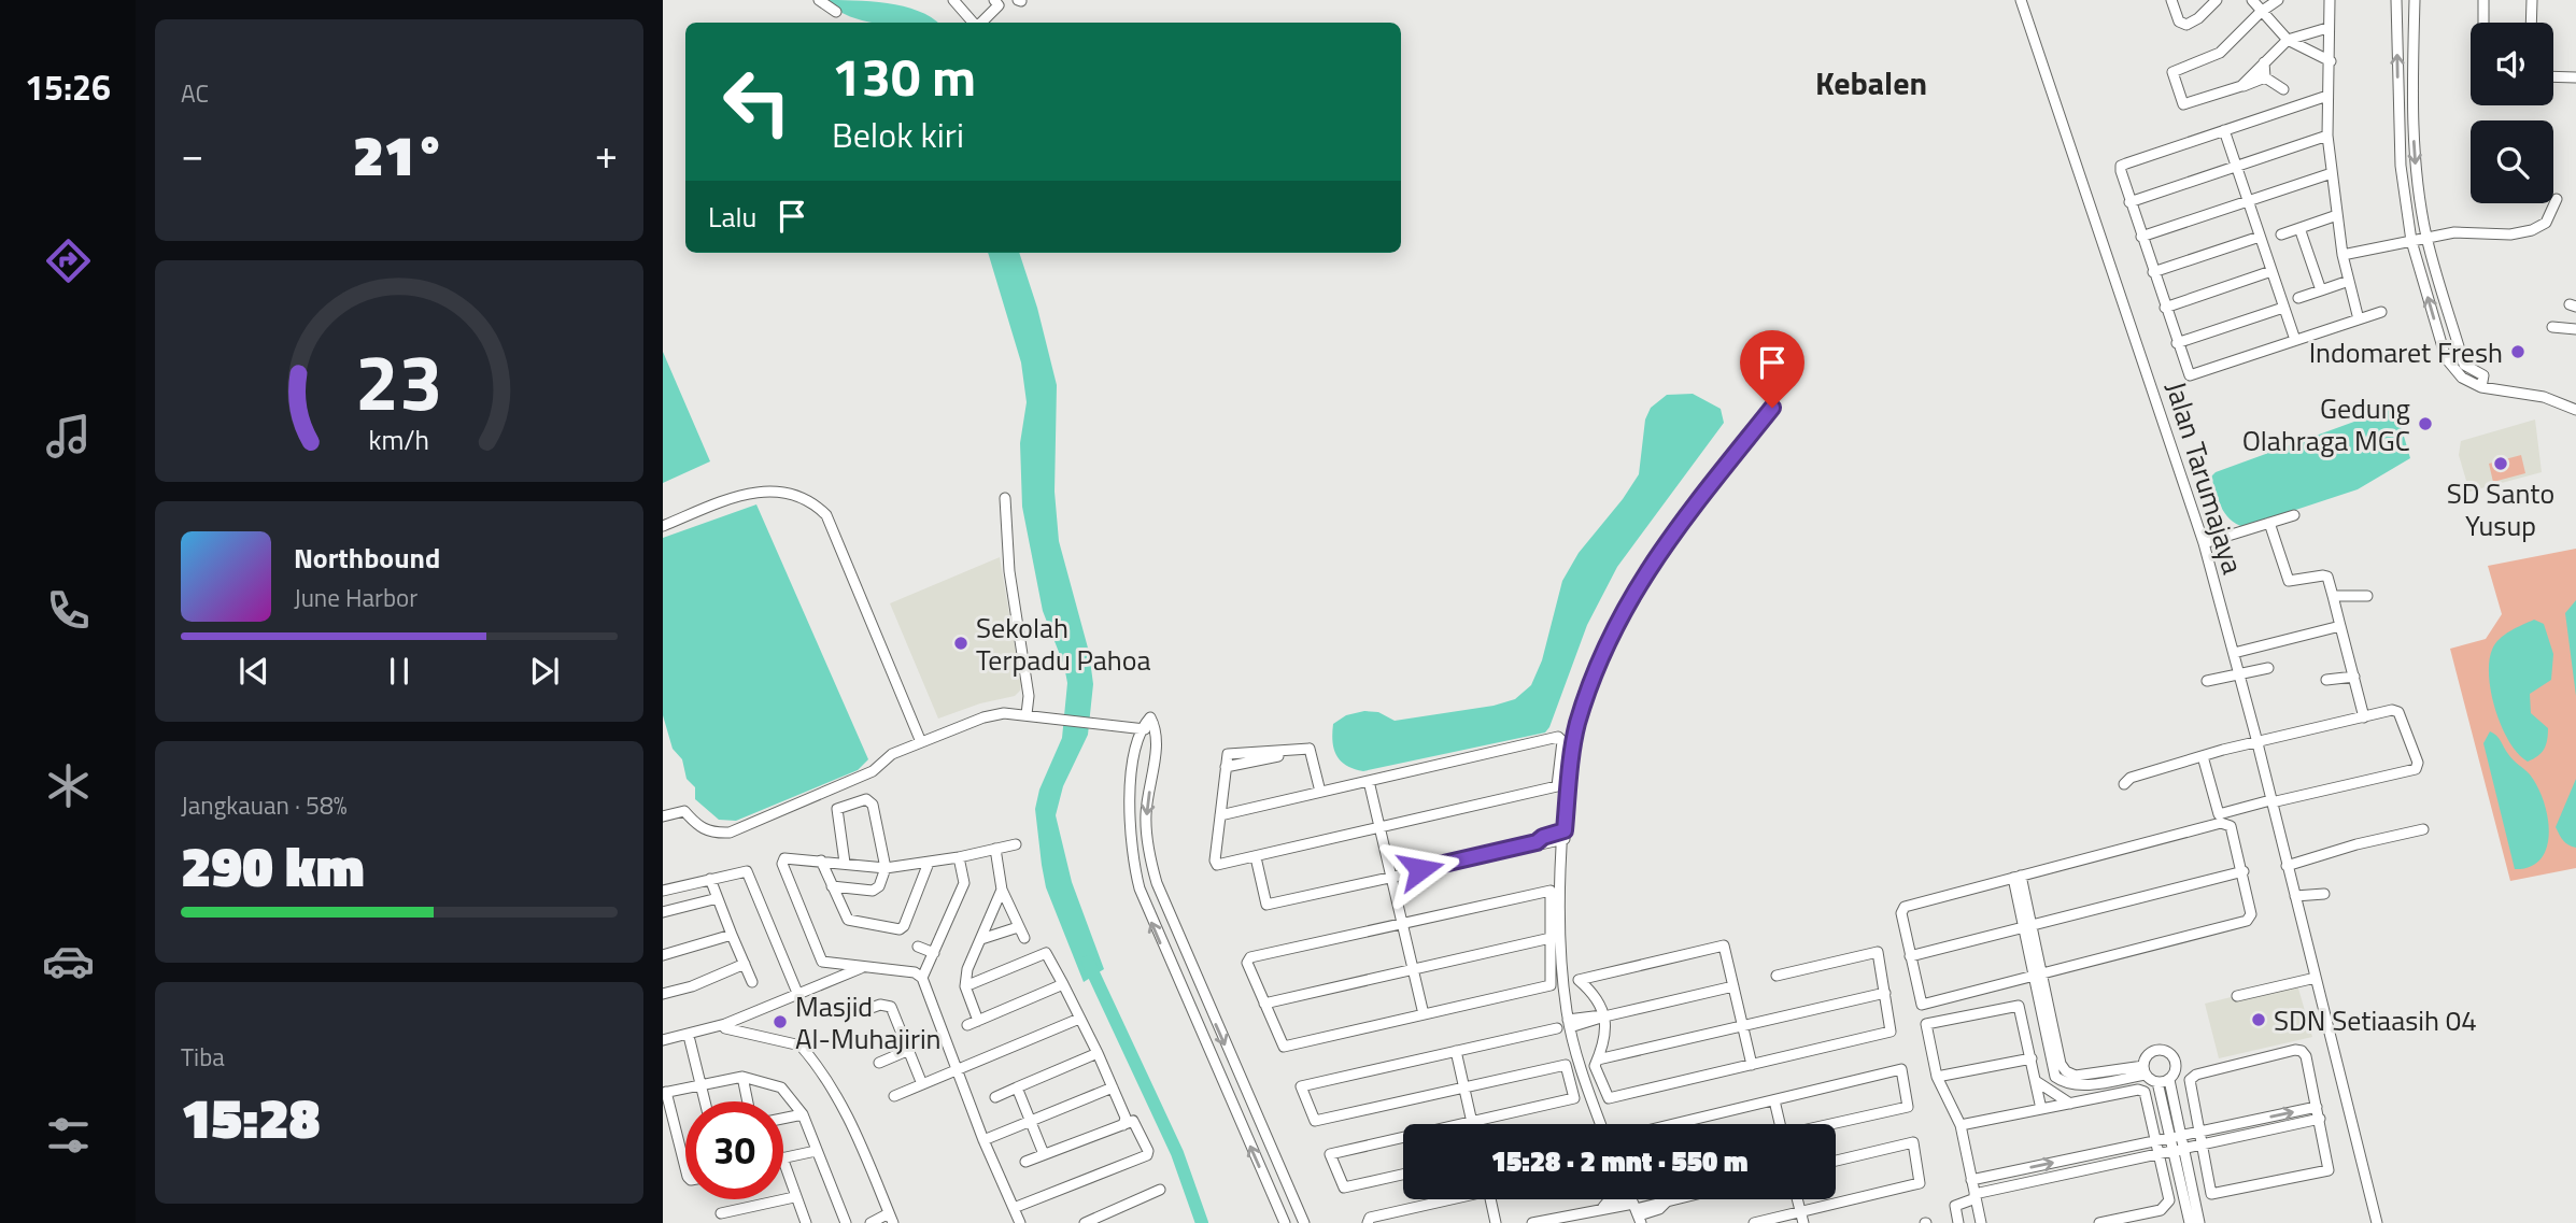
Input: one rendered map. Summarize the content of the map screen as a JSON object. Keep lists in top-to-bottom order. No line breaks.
{"streets":{"street":["Jalan Tarumajaya"]},"districts":["Kebalen"],"places":["Indomaret Fresh","Gedung Olahraga MGC","SD Santo Yusup","Sekolah Terpadu Pahoa","SDN Setiaasih 04","Masjid Al-Muhajirin"],"page":{"tabs":"15:26","tile":["AC",["Jangkauan · 58%","290 km"],["Tiba","15:28"]],"turn":["130 m","Belok kiri"],"heat":["−","21°","+"],"then":"Lalu","song":["Northbound","June Harbor"],"limit":"30","trip":"15:28 · 2 mnt · 550 m","gauge":["23","km/h"]}}
